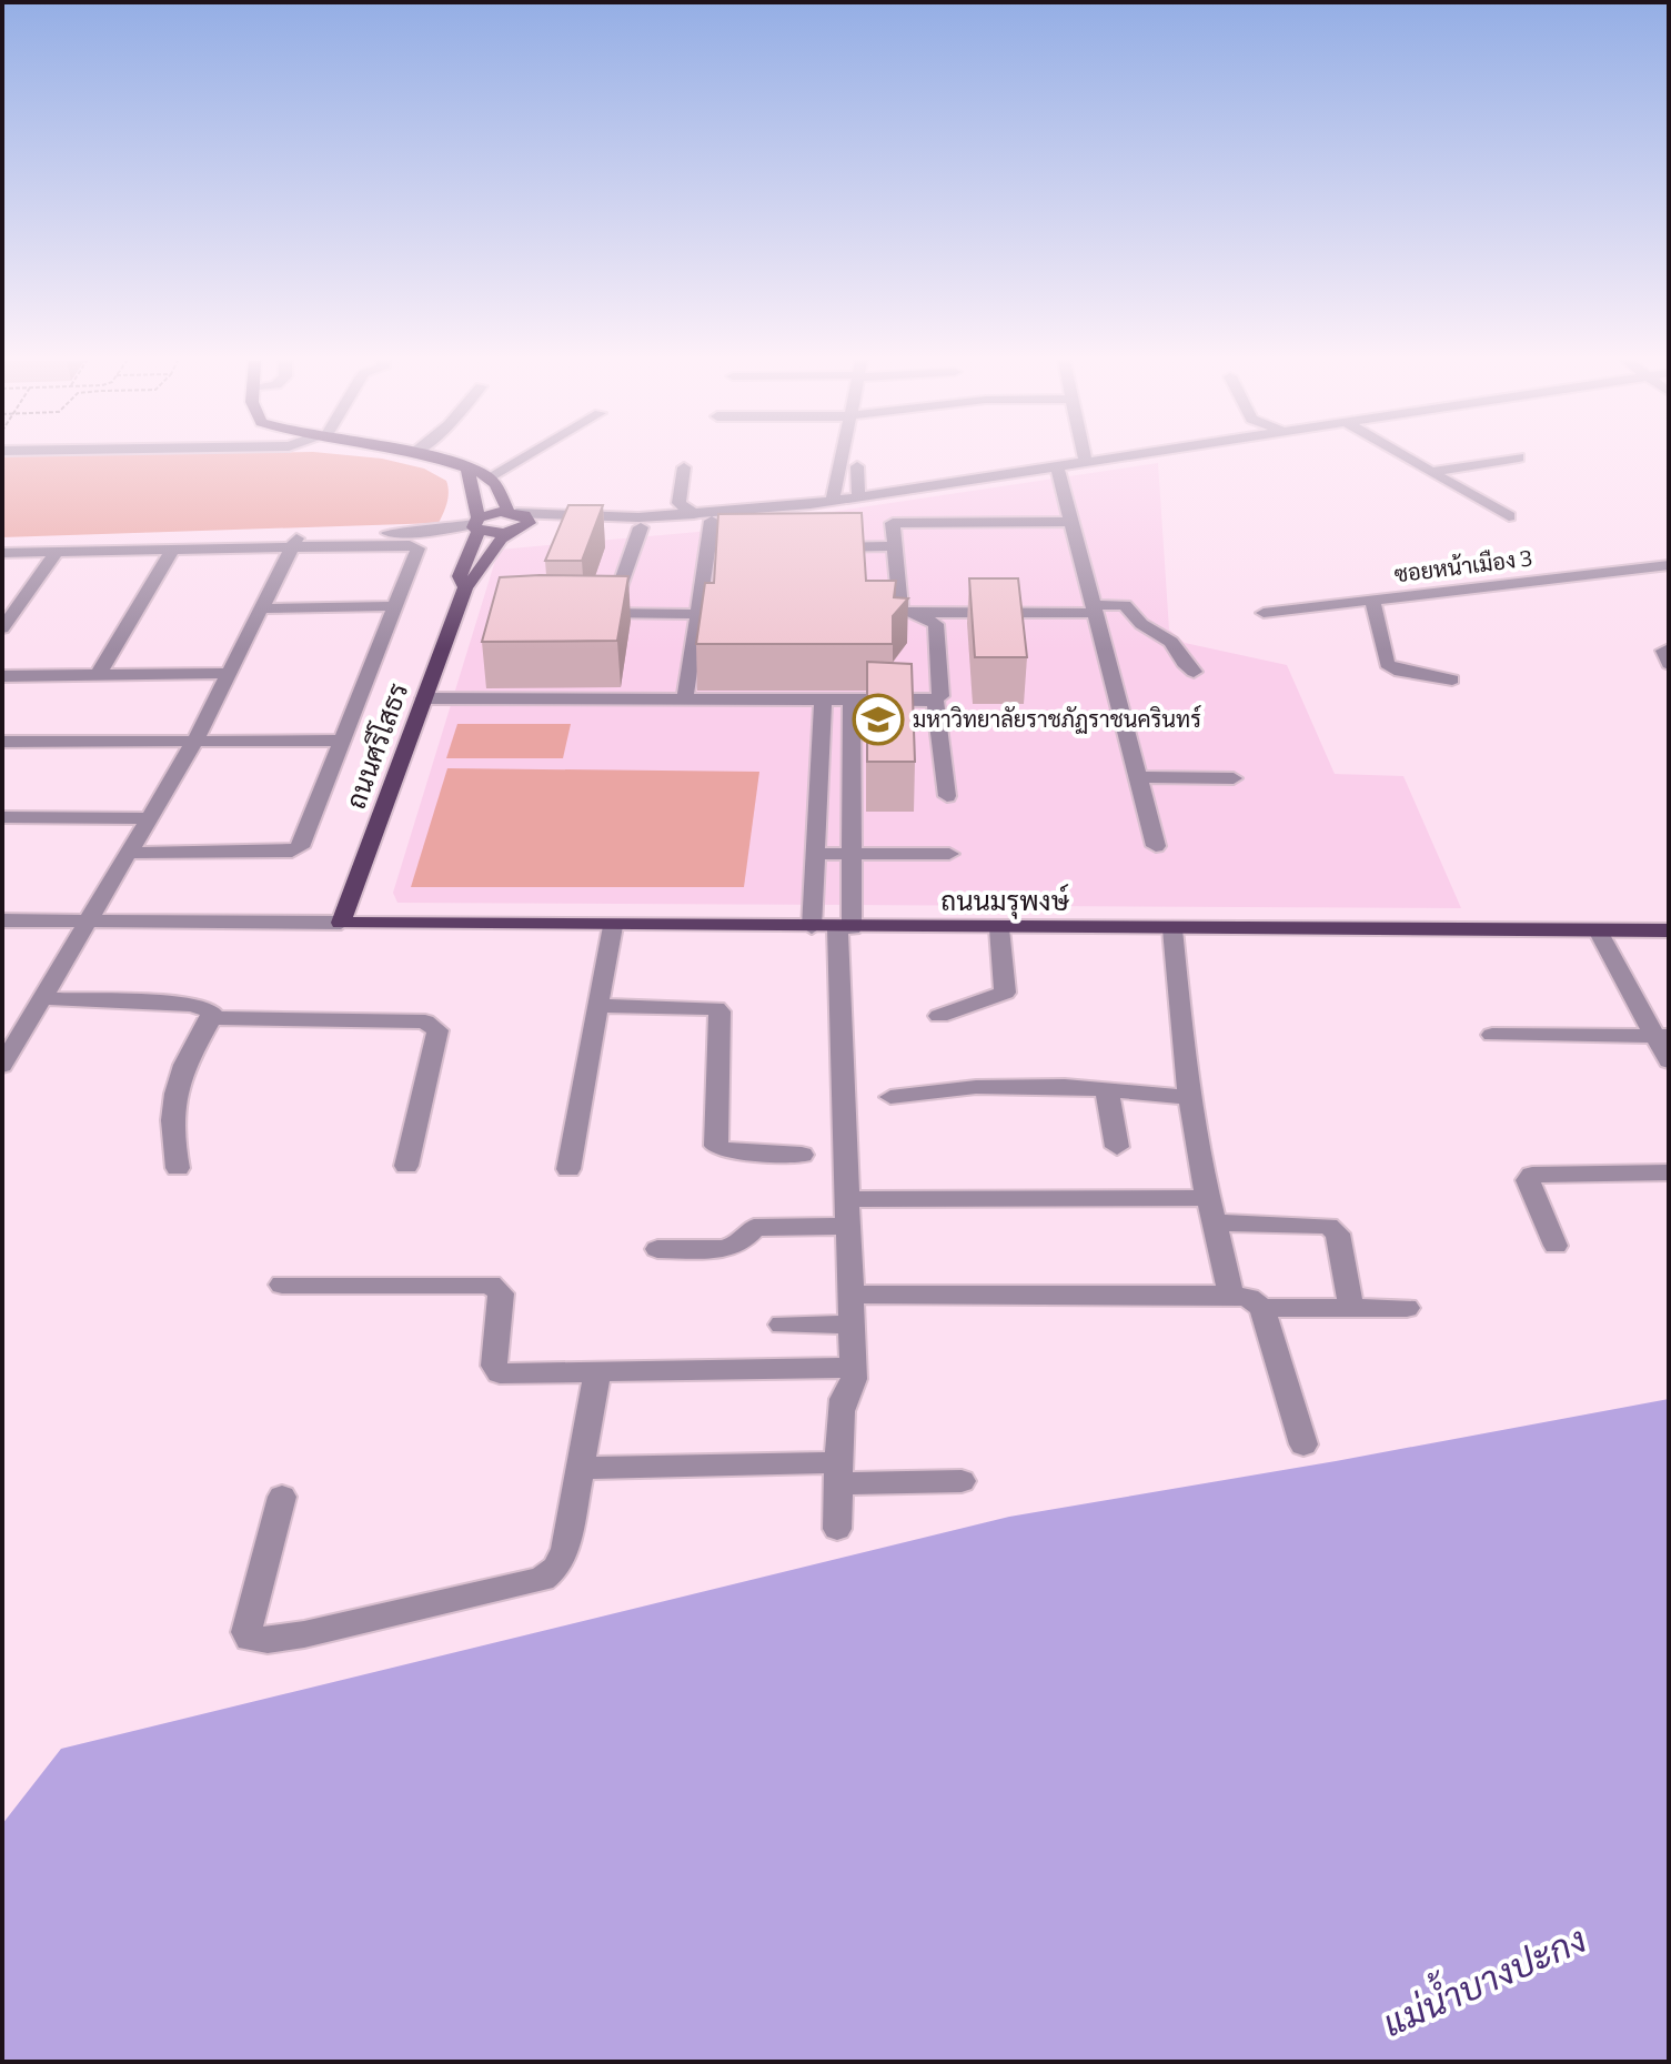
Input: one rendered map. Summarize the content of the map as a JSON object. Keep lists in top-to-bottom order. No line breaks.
{"streets":{"main road":["ถนนศรีโสธร","ถนนมรุพงษ์"],"street":["ซอยหน้าเมือง 3"]},"crossings":[["ถนนศรีโสธร","ถนนมรุพงษ์"]],"water":["แม่น้ำบางปะกง"],"places":{"school or university":["มหาวิทยาลัยราชภัฏราชนครินทร์"]}}
